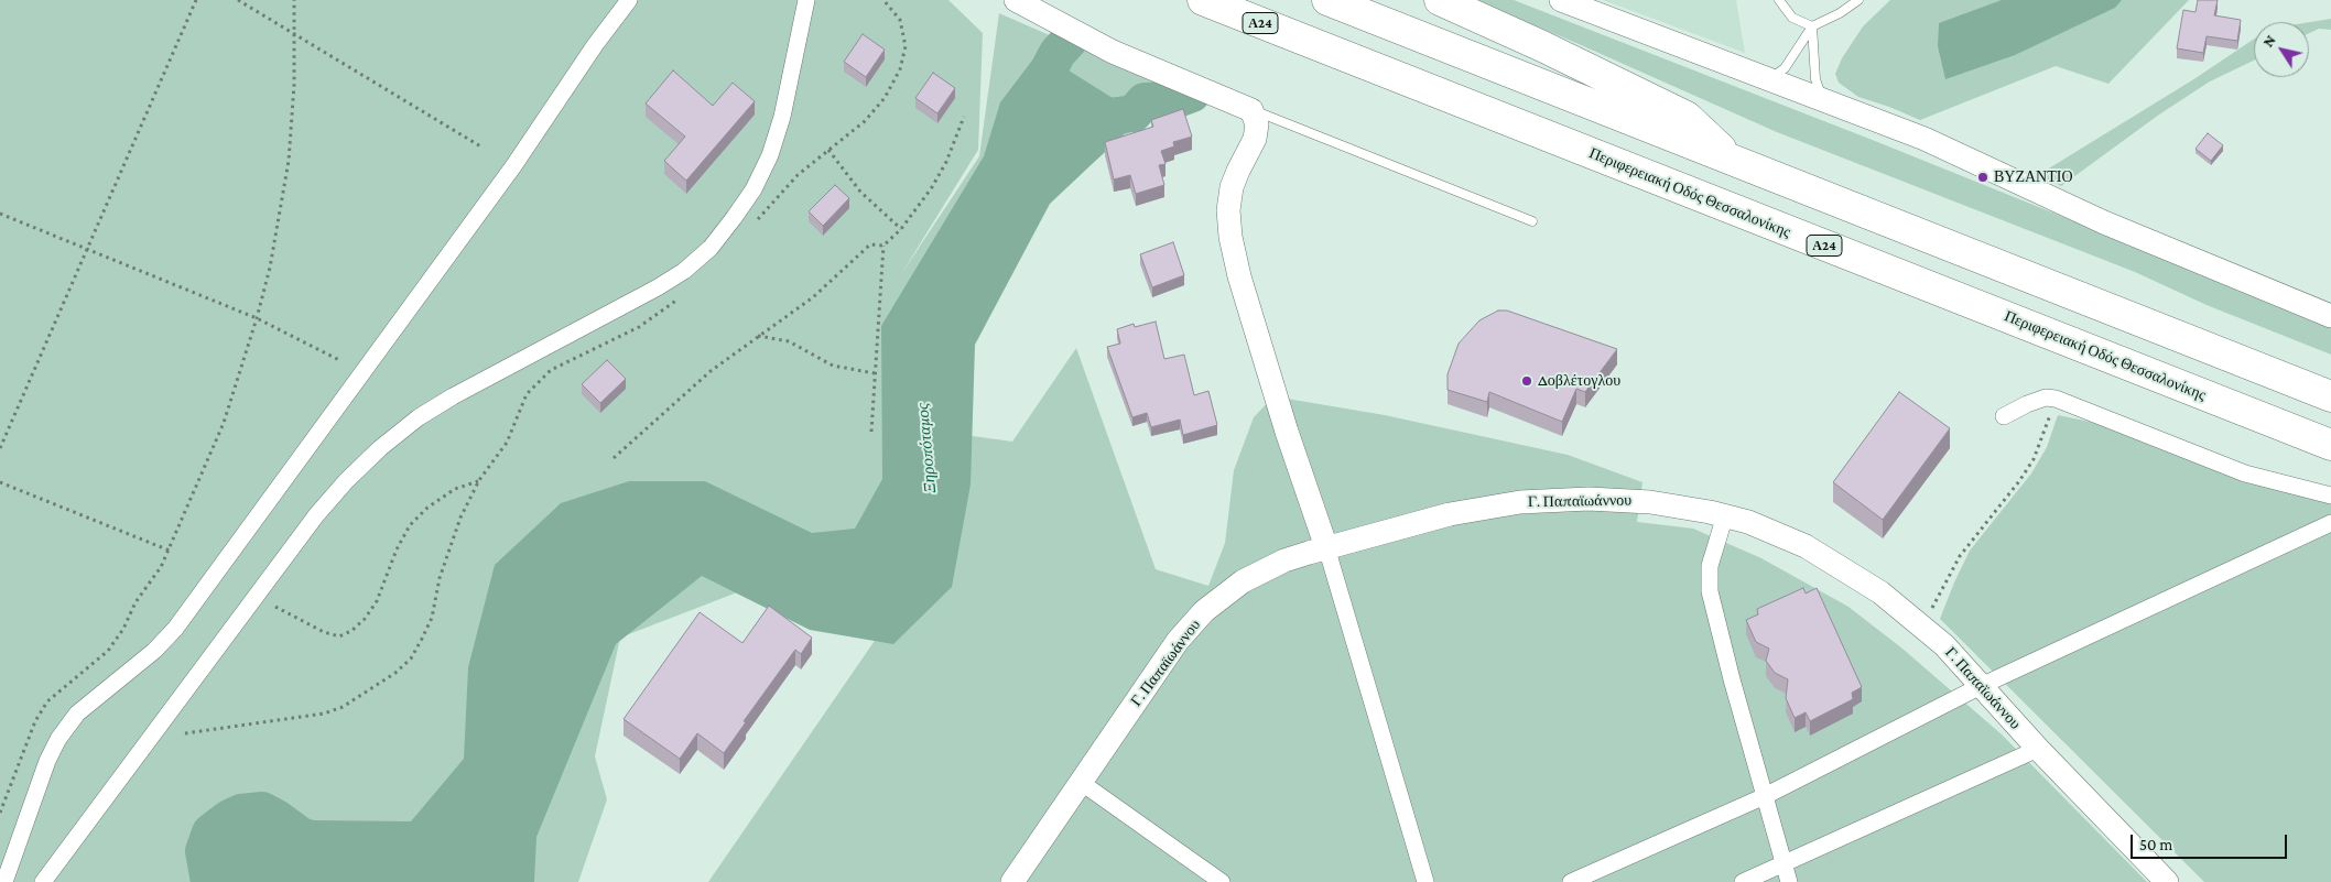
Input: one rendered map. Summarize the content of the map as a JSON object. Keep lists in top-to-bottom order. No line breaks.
{"streets":{"highway":["Α24","Περιφερειακή Οδός Θεσσαλονίκης"],"street":["Γ. Παπαϊωάννου"]},"water":["Ξηροπόταμος"],"places":["ΒΥΖΑΝΤΙΟ","Δοβλέτογλου"],"scale_bar":"50 m","north":"top left"}
